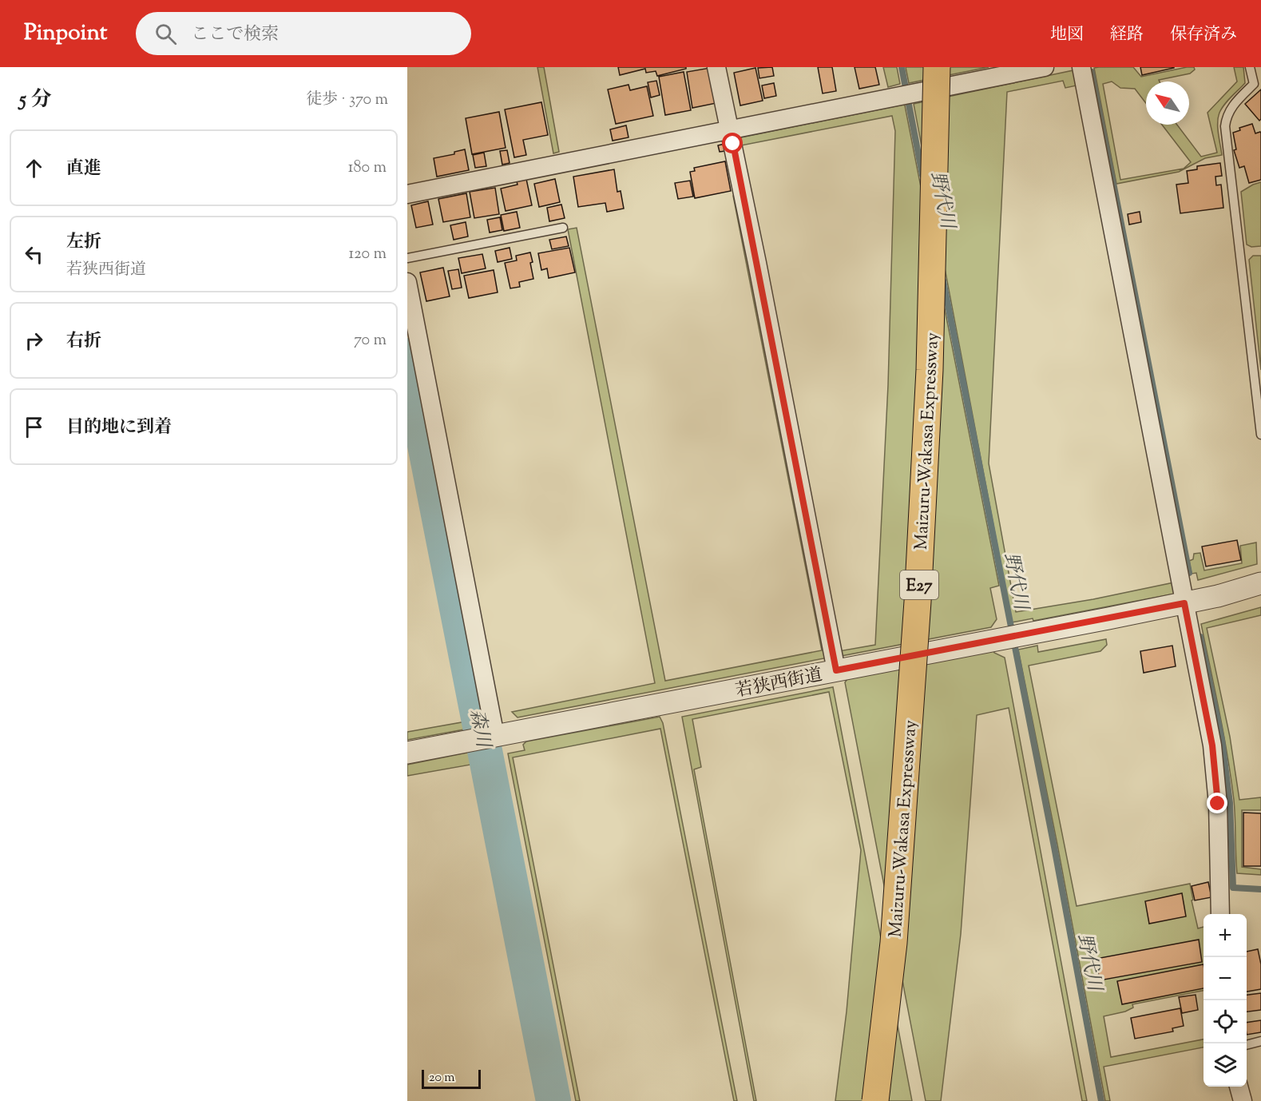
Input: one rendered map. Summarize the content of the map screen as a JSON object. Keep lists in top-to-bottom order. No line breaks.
{"streets":{"highway":["Maizuru-Wakasa Expressway","E27"],"street":["若狭西街道"]},"water":["野代川","森川"],"scale_bar":"20 m","north":"top left","page":{"header":"Pinpoint","search":"ここで検索","nav":["地図","経路","保存済み"],"heading":["5 分","徒歩 · 370 m"],"list":[["直進","180 m"],["左折","若狭西街道","120 m"],["右折","70 m"],"目的地に到着"],"map_buttons":["+","−"],"scale":"20 m"}}
